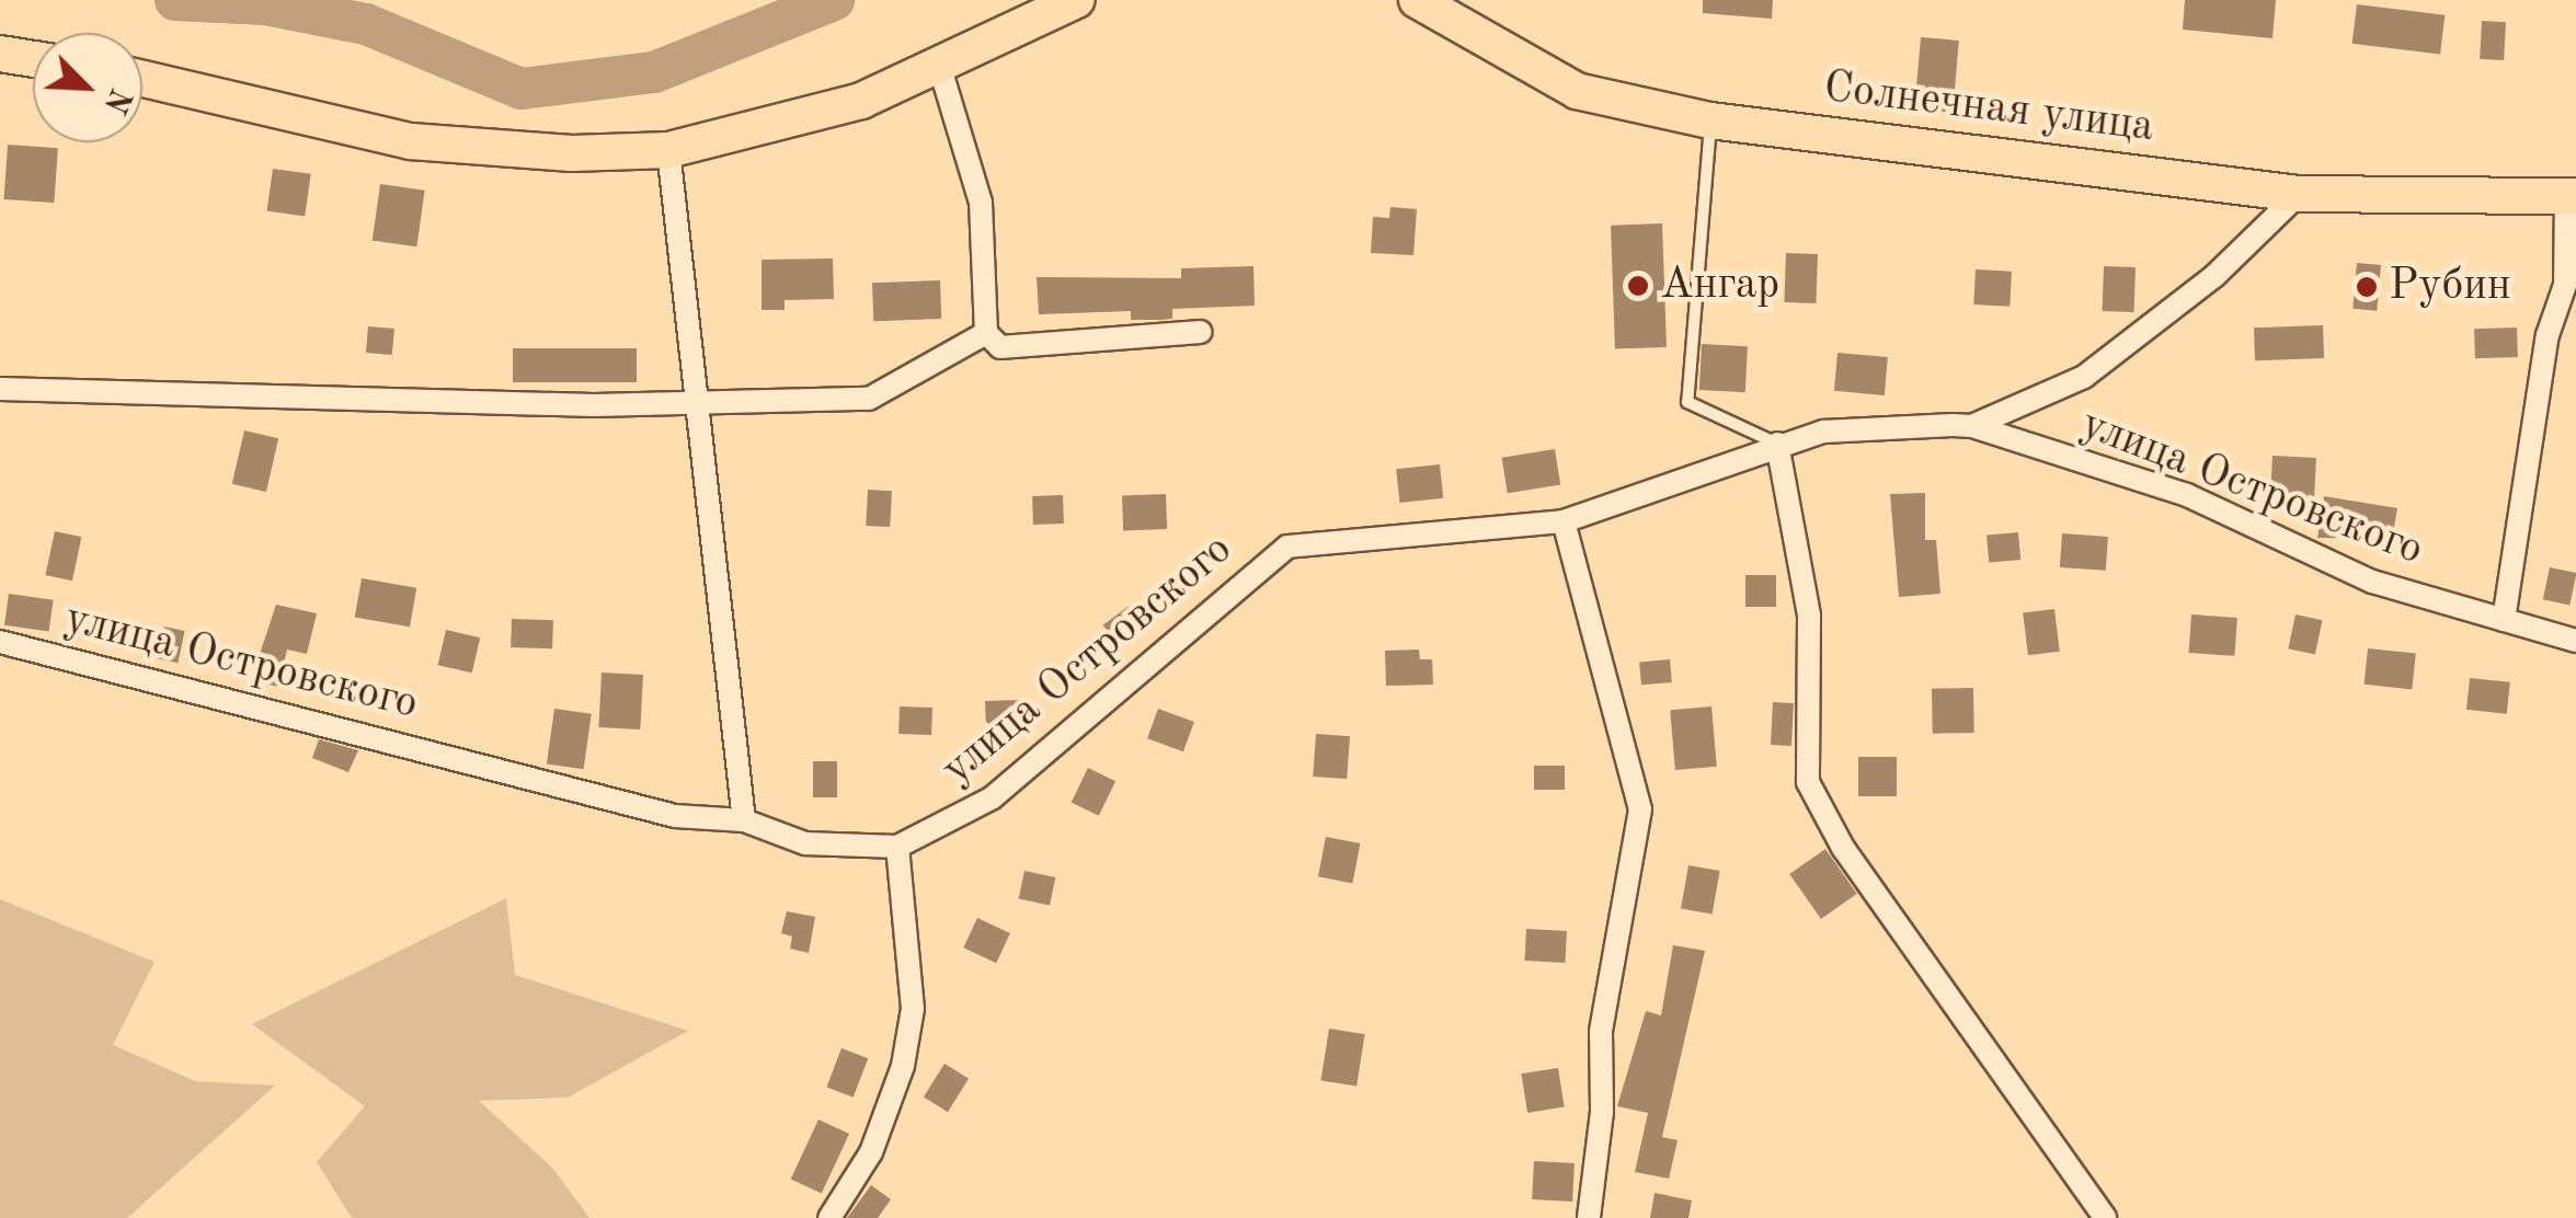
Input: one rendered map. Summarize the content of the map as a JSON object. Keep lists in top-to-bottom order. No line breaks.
{"streets":{"main road":["Солнечная улица"],"street":["улица Островского"]},"crossings":[["Солнечная улица","улица Островского"]],"places":["Ангар","Рубин"],"north":"bottom right"}
